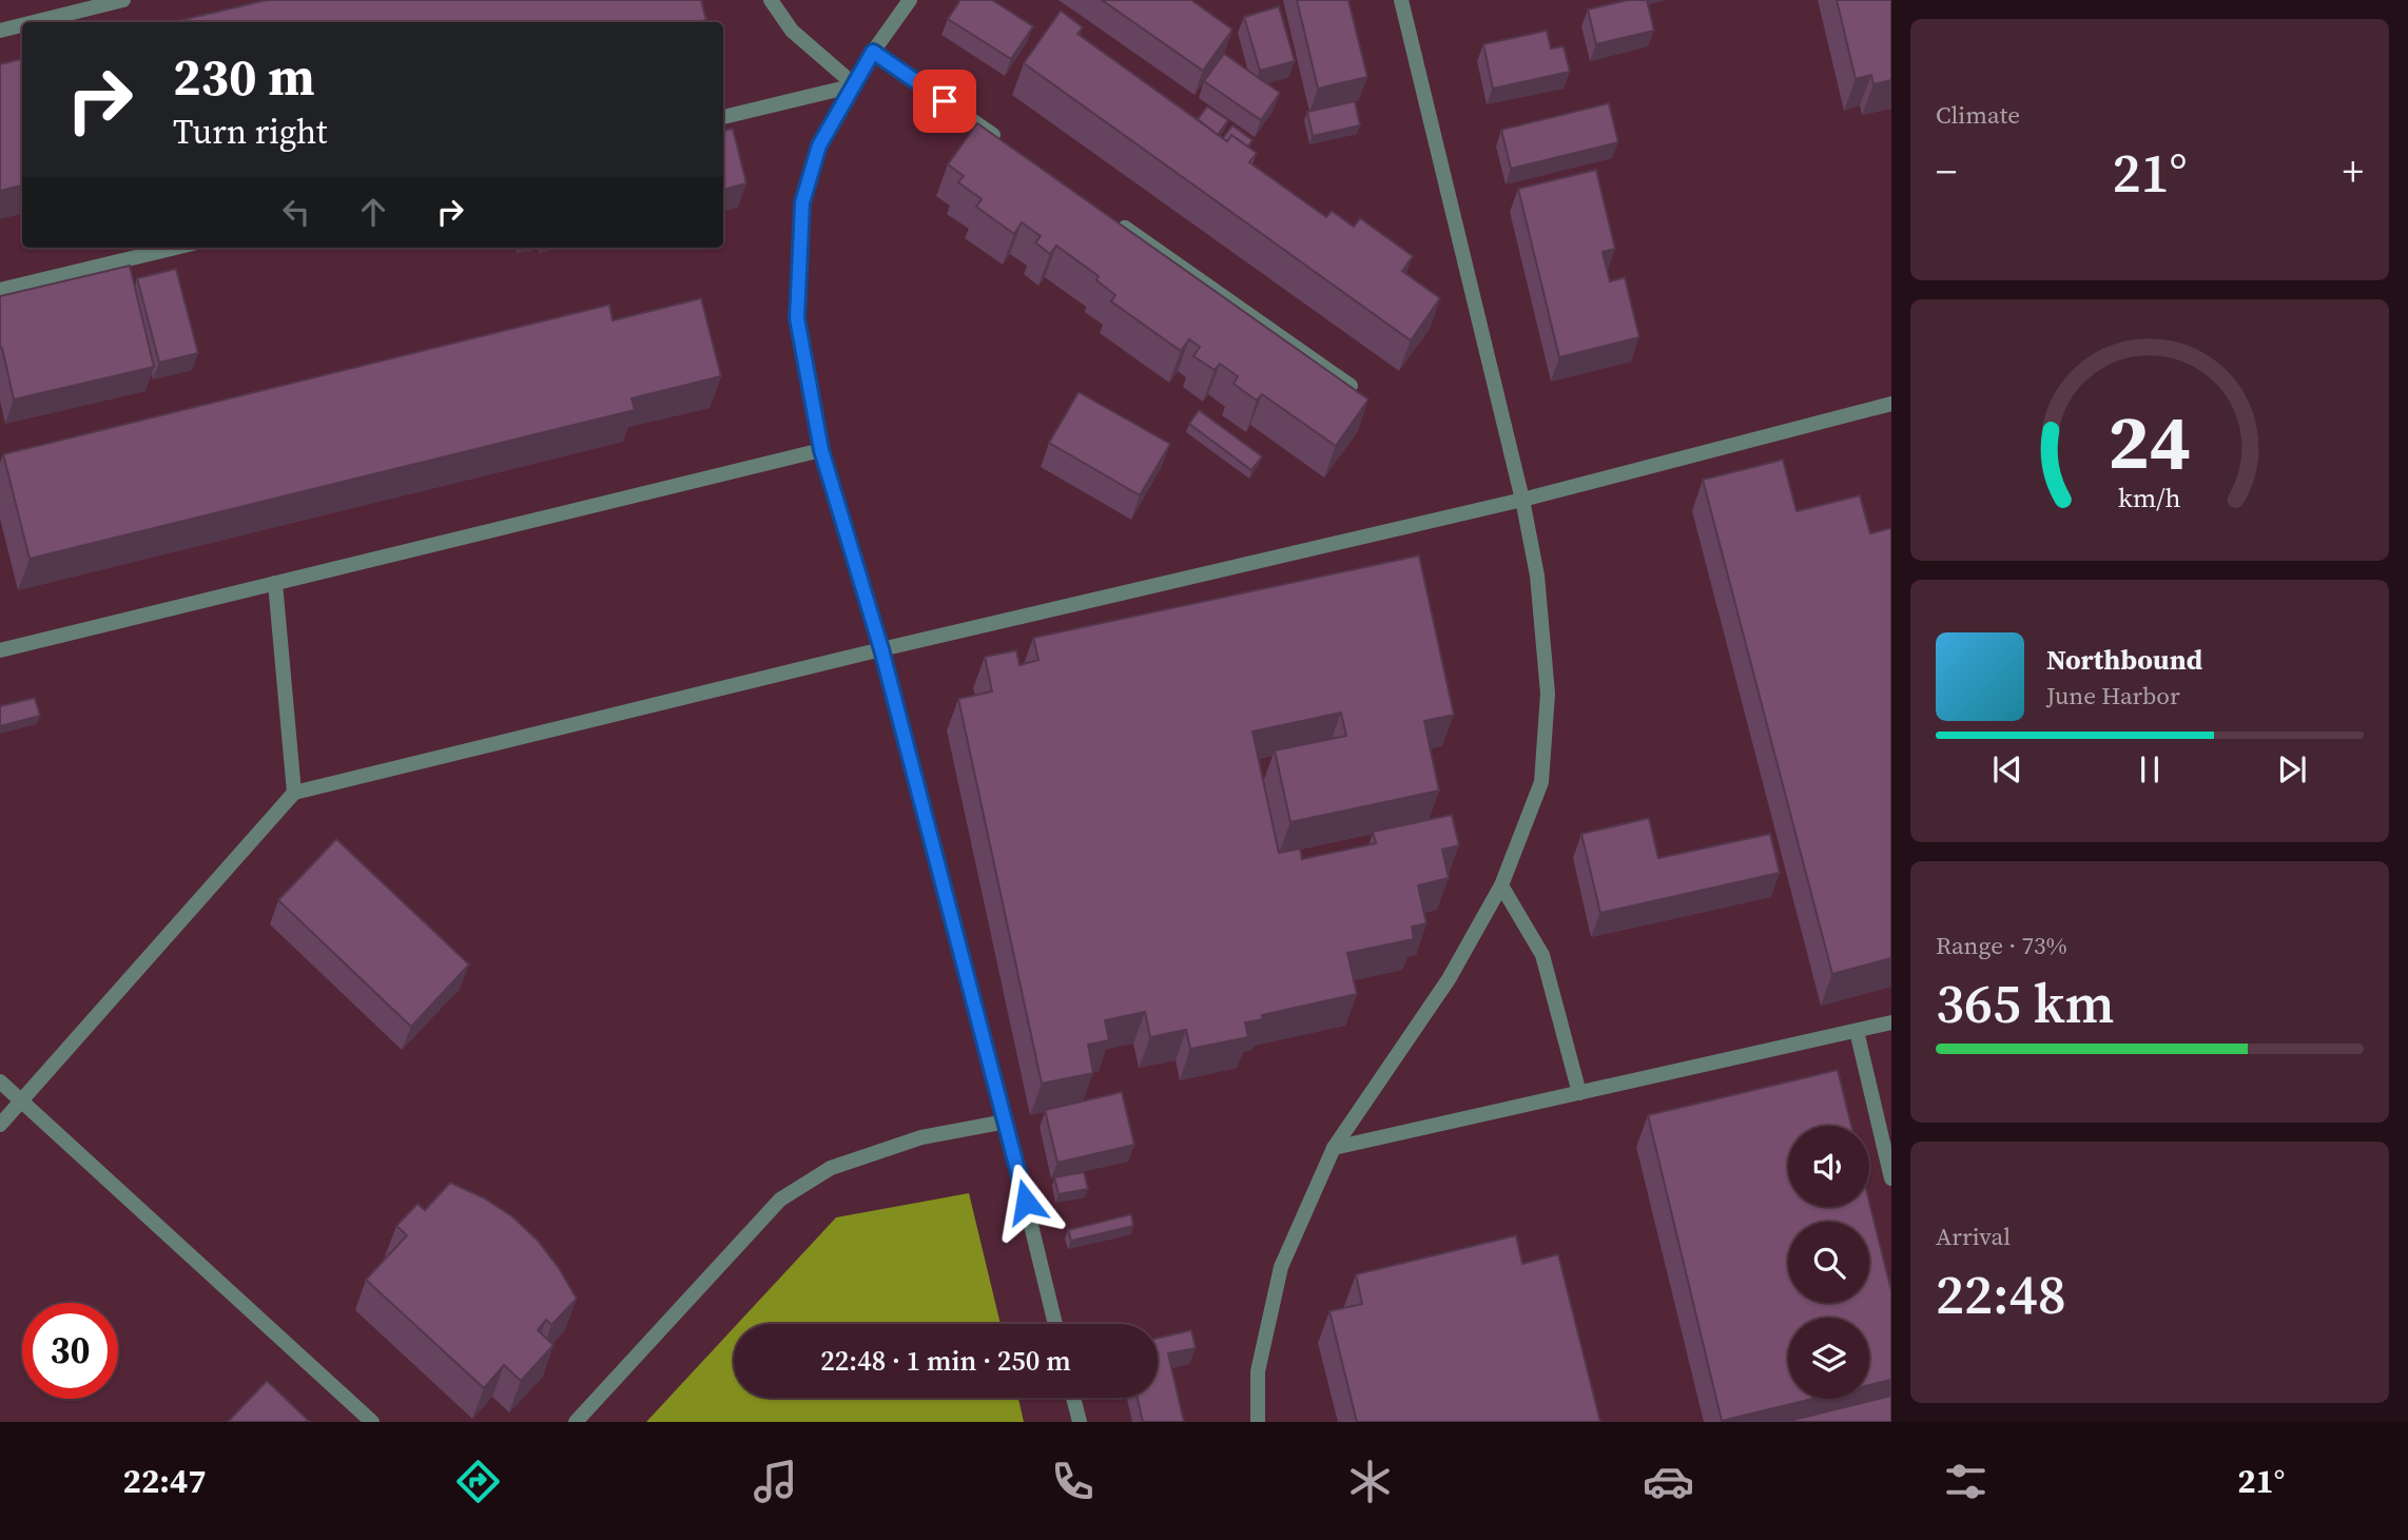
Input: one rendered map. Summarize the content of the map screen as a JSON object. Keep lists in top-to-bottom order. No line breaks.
{"page":{"tile":["Climate",["Range · 73%","365 km"],["Arrival","22:48"]],"turn":["230 m","Turn right"],"heat":["−","21°","+"],"song":["Northbound","June Harbor"],"limit":"30","trip":"22:48 · 1 min · 250 m","tabs":["22:47","21°"],"gauge":["24","km/h"]}}
